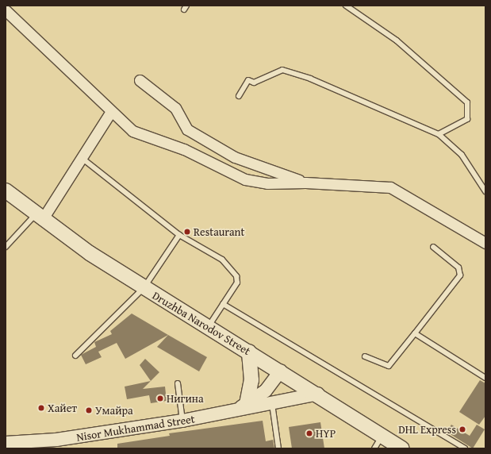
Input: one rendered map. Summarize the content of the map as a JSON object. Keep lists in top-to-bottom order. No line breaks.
{"streets":{"main road":["Druzhba Narodov Street"],"street":["Nisor Mukhammad Street"]},"crossings":[["Druzhba Narodov Street","Nisor Mukhammad Street"]],"places":["Restaurant","Нигина","Хайет","Умайра","DHL Express","HYP"]}
